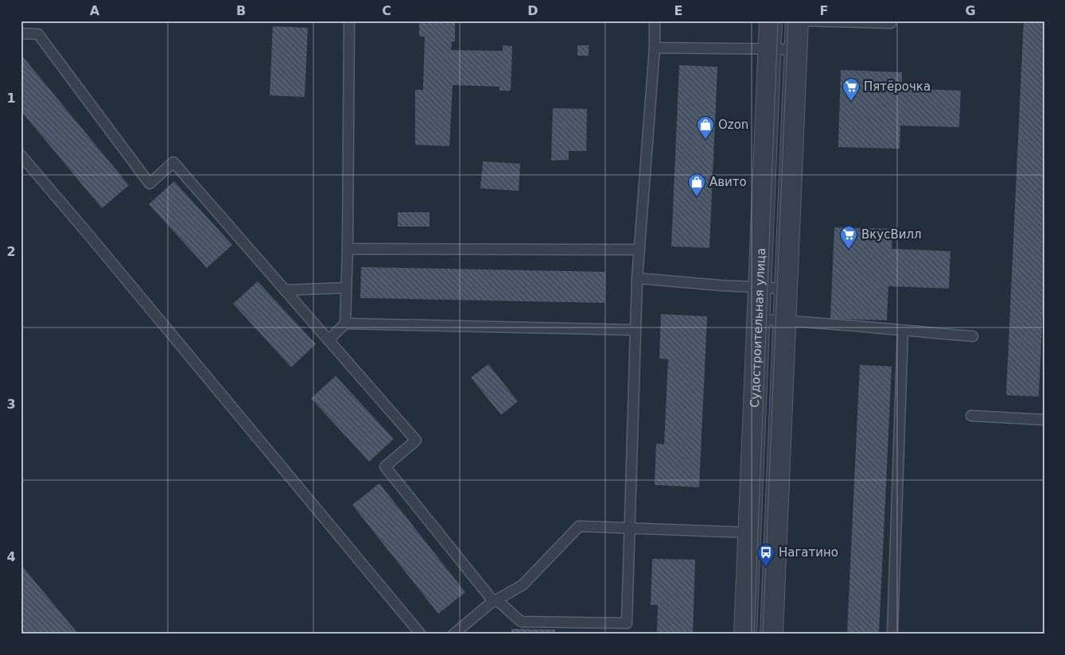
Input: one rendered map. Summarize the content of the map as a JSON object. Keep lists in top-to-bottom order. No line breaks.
{"streets":{"street":["Судостроительная улица"]},"places":{"supermarket":["Пятёрочка","ВкусВилл"],"shop":["Ozon","Авито"],"bus stop":["Нагатино"]},"grid":{"columns":["A","B","C","D","E","F","G"],"rows":["1","2","3","4"]}}
